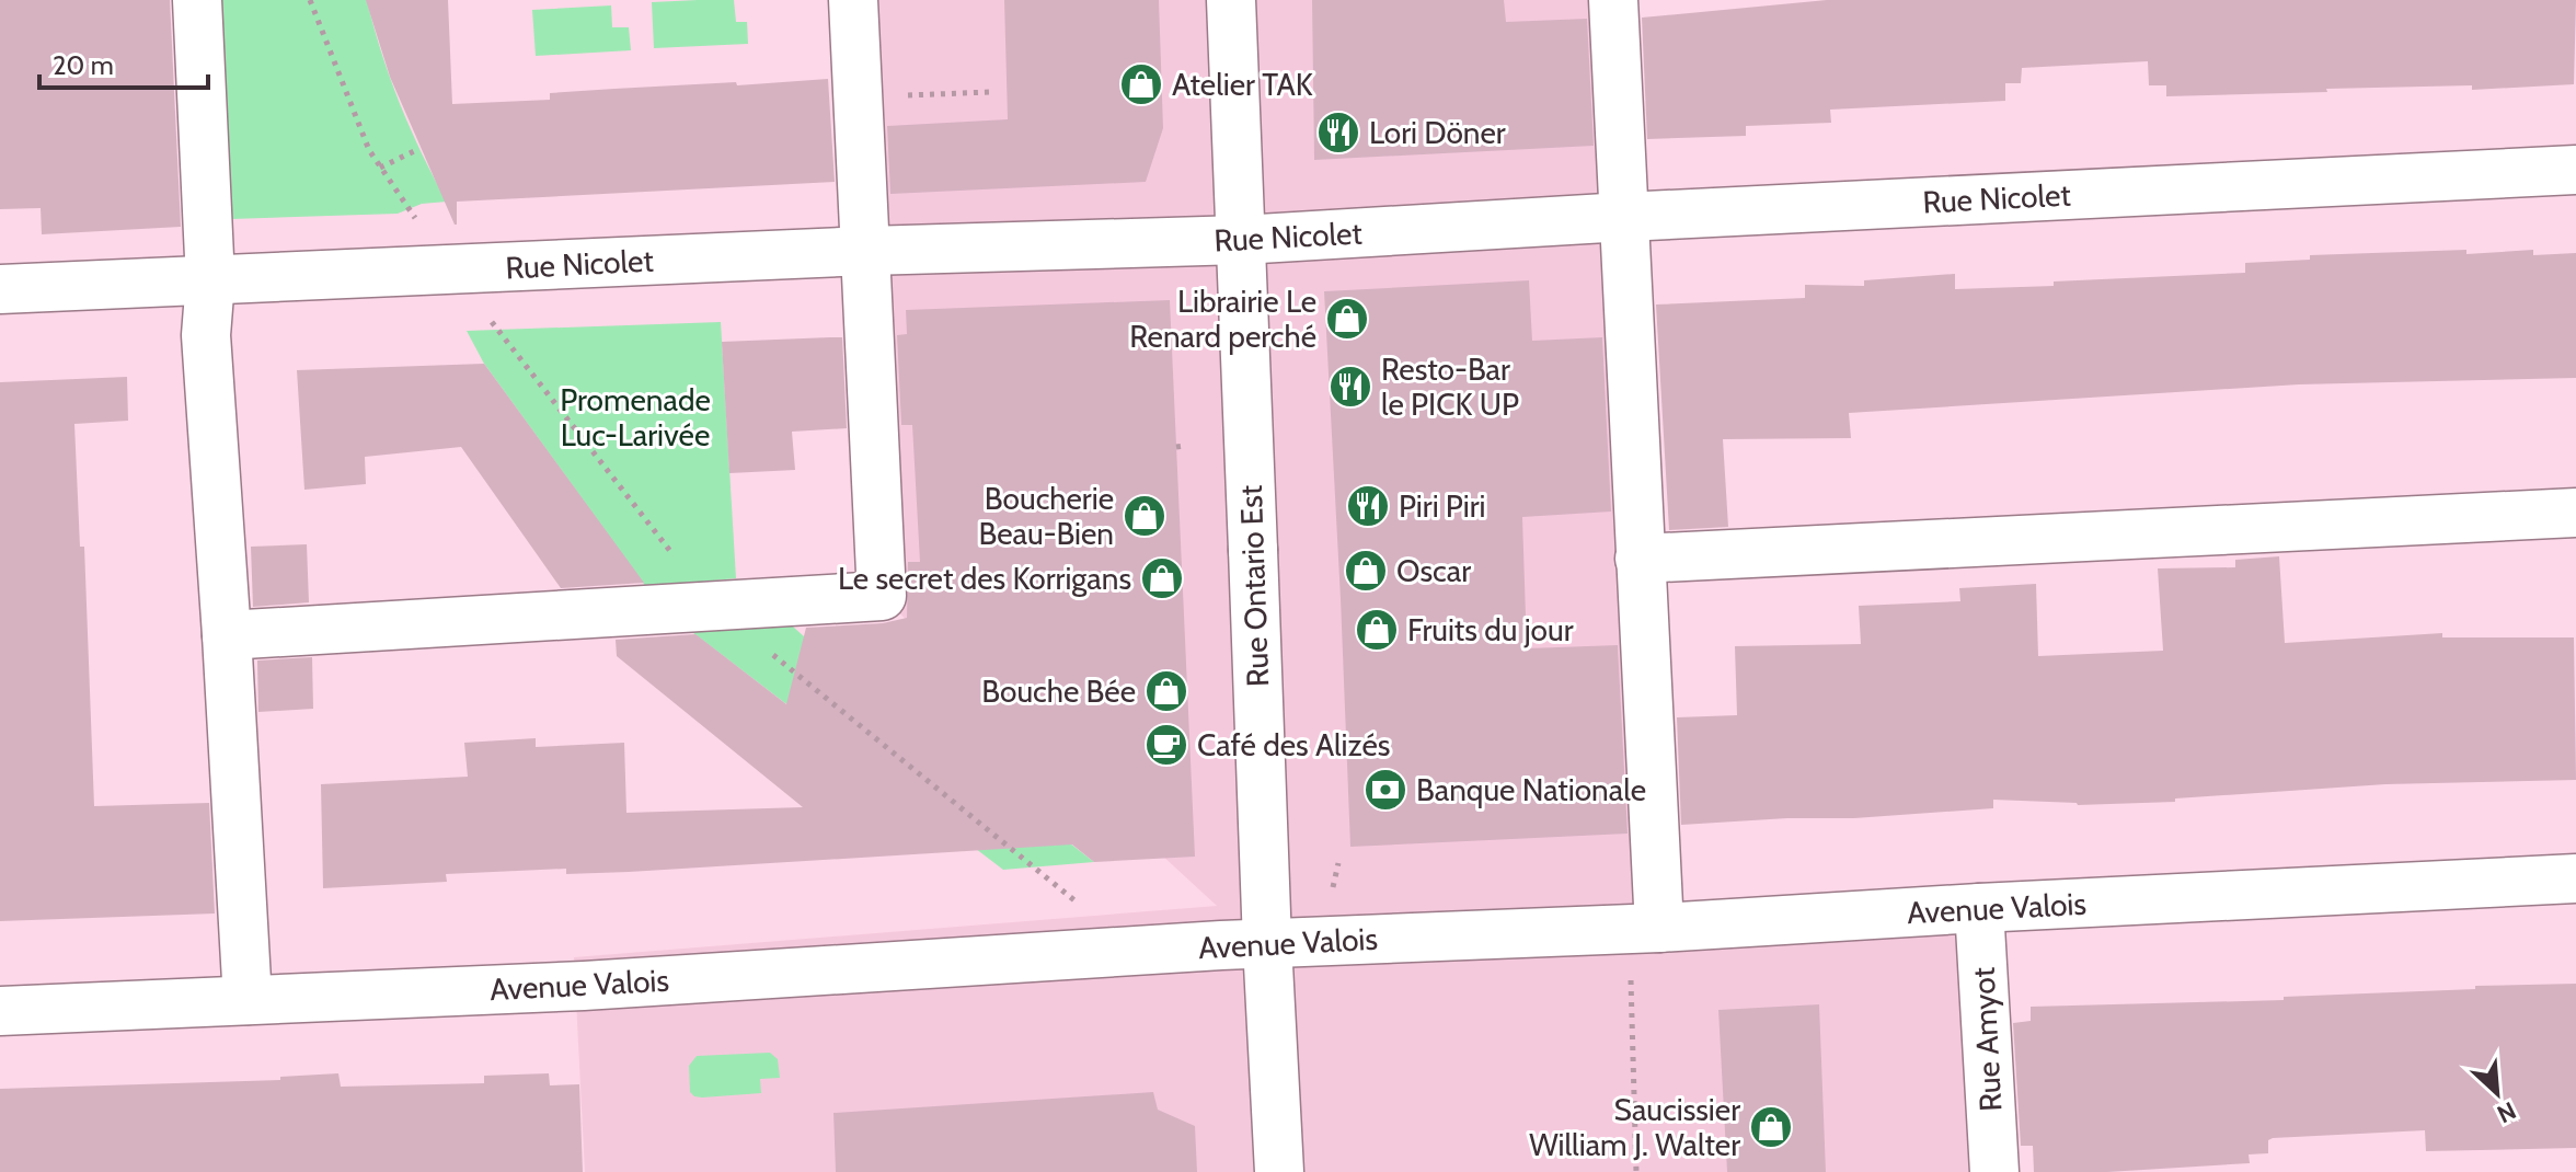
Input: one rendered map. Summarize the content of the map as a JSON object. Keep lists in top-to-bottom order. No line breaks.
{"streets":{"street":["Rue Nicolet","Rue Ontario Est","Avenue Valois","Rue Amyot"]},"crossings":[["Rue Nicolet","Rue Ontario Est"],["Rue Ontario Est","Avenue Valois"],["Avenue Valois","Rue Amyot"]],"parks":["Promenade Luc-Larivée"],"places":{"shop":["Atelier TAK","Librairie Le Renard perché","Boucherie Beau-Bien","Oscar","Le secret des Korrigans","Fruits du jour","Bouche Bée","Saucissier William J. Walter"],"restaurant":["Lori Döner","Resto-Bar le PICK UP","Piri Piri"],"cafe":["Café des Alizés"],"bank":["Banque Nationale"]},"scale_bar":"20 m","north":"bottom right"}
